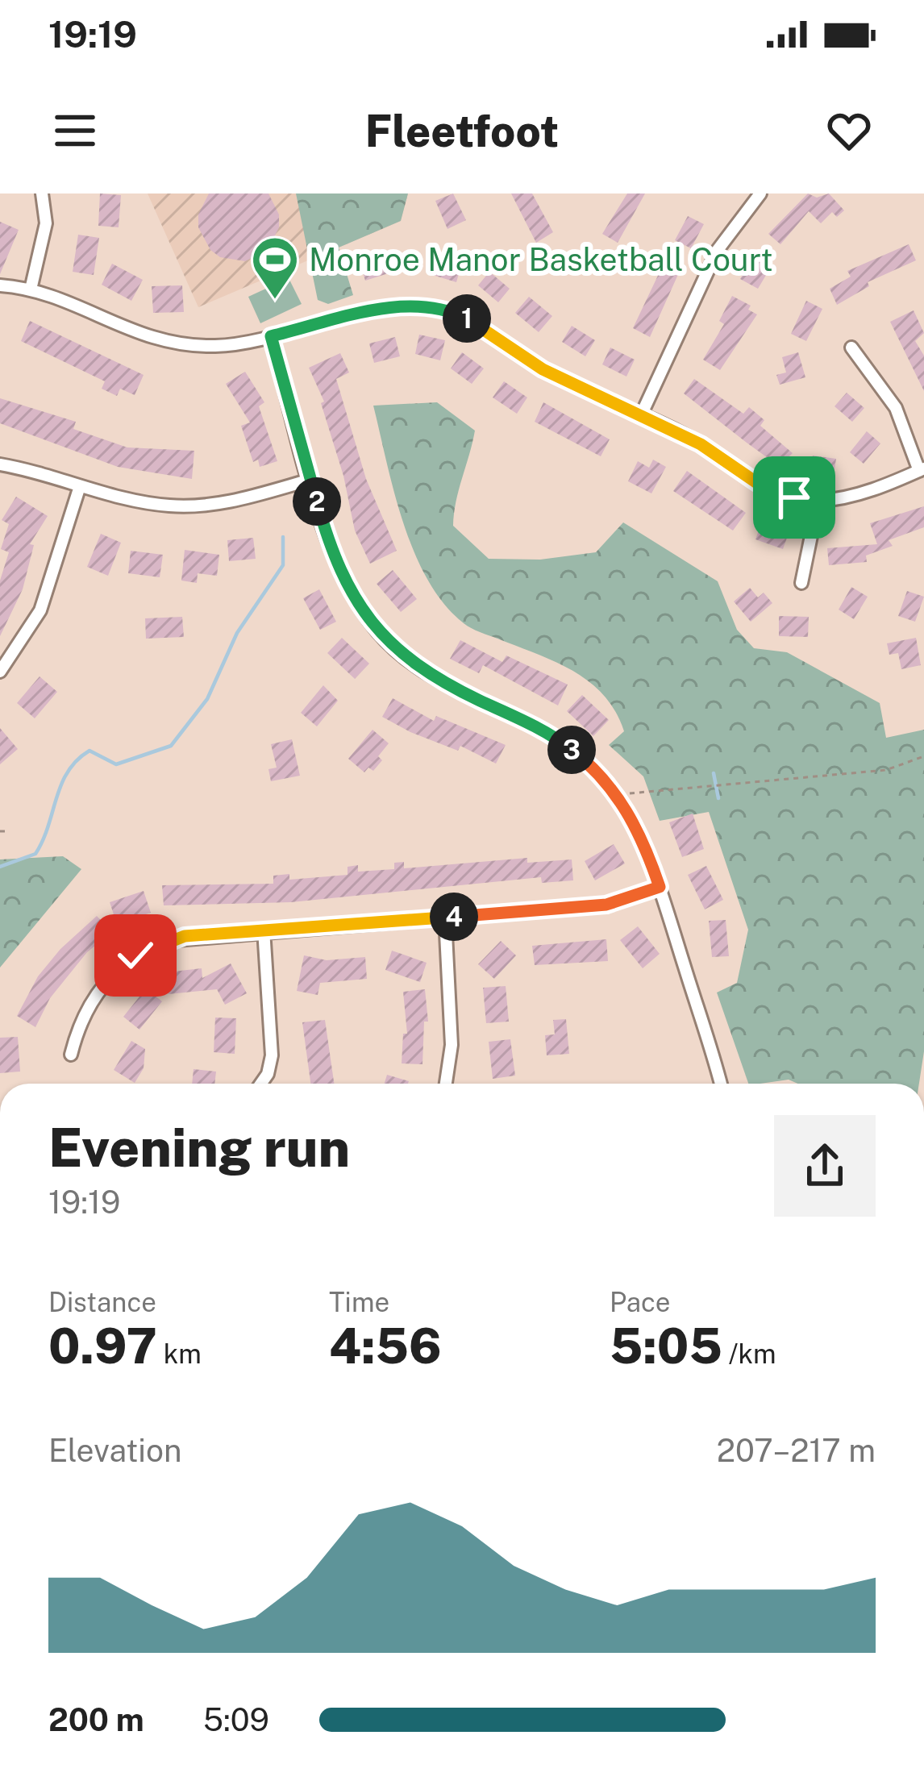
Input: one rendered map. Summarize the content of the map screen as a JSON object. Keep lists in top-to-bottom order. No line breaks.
{"places":{"sports":["Monroe Manor Basketball Court"]},"page":{"status":"19:19","header":"Fleetfoot","pins":["1","2","3","4"],"heading":["Evening run","19:19"],"stats":[["Distance","0.97 km"],["Time","4:56"],["Pace","5:05 /km"]],"chart":["Elevation","207–217 m"],"list":[{"name":"200 m","note":"5:09"}]}}
